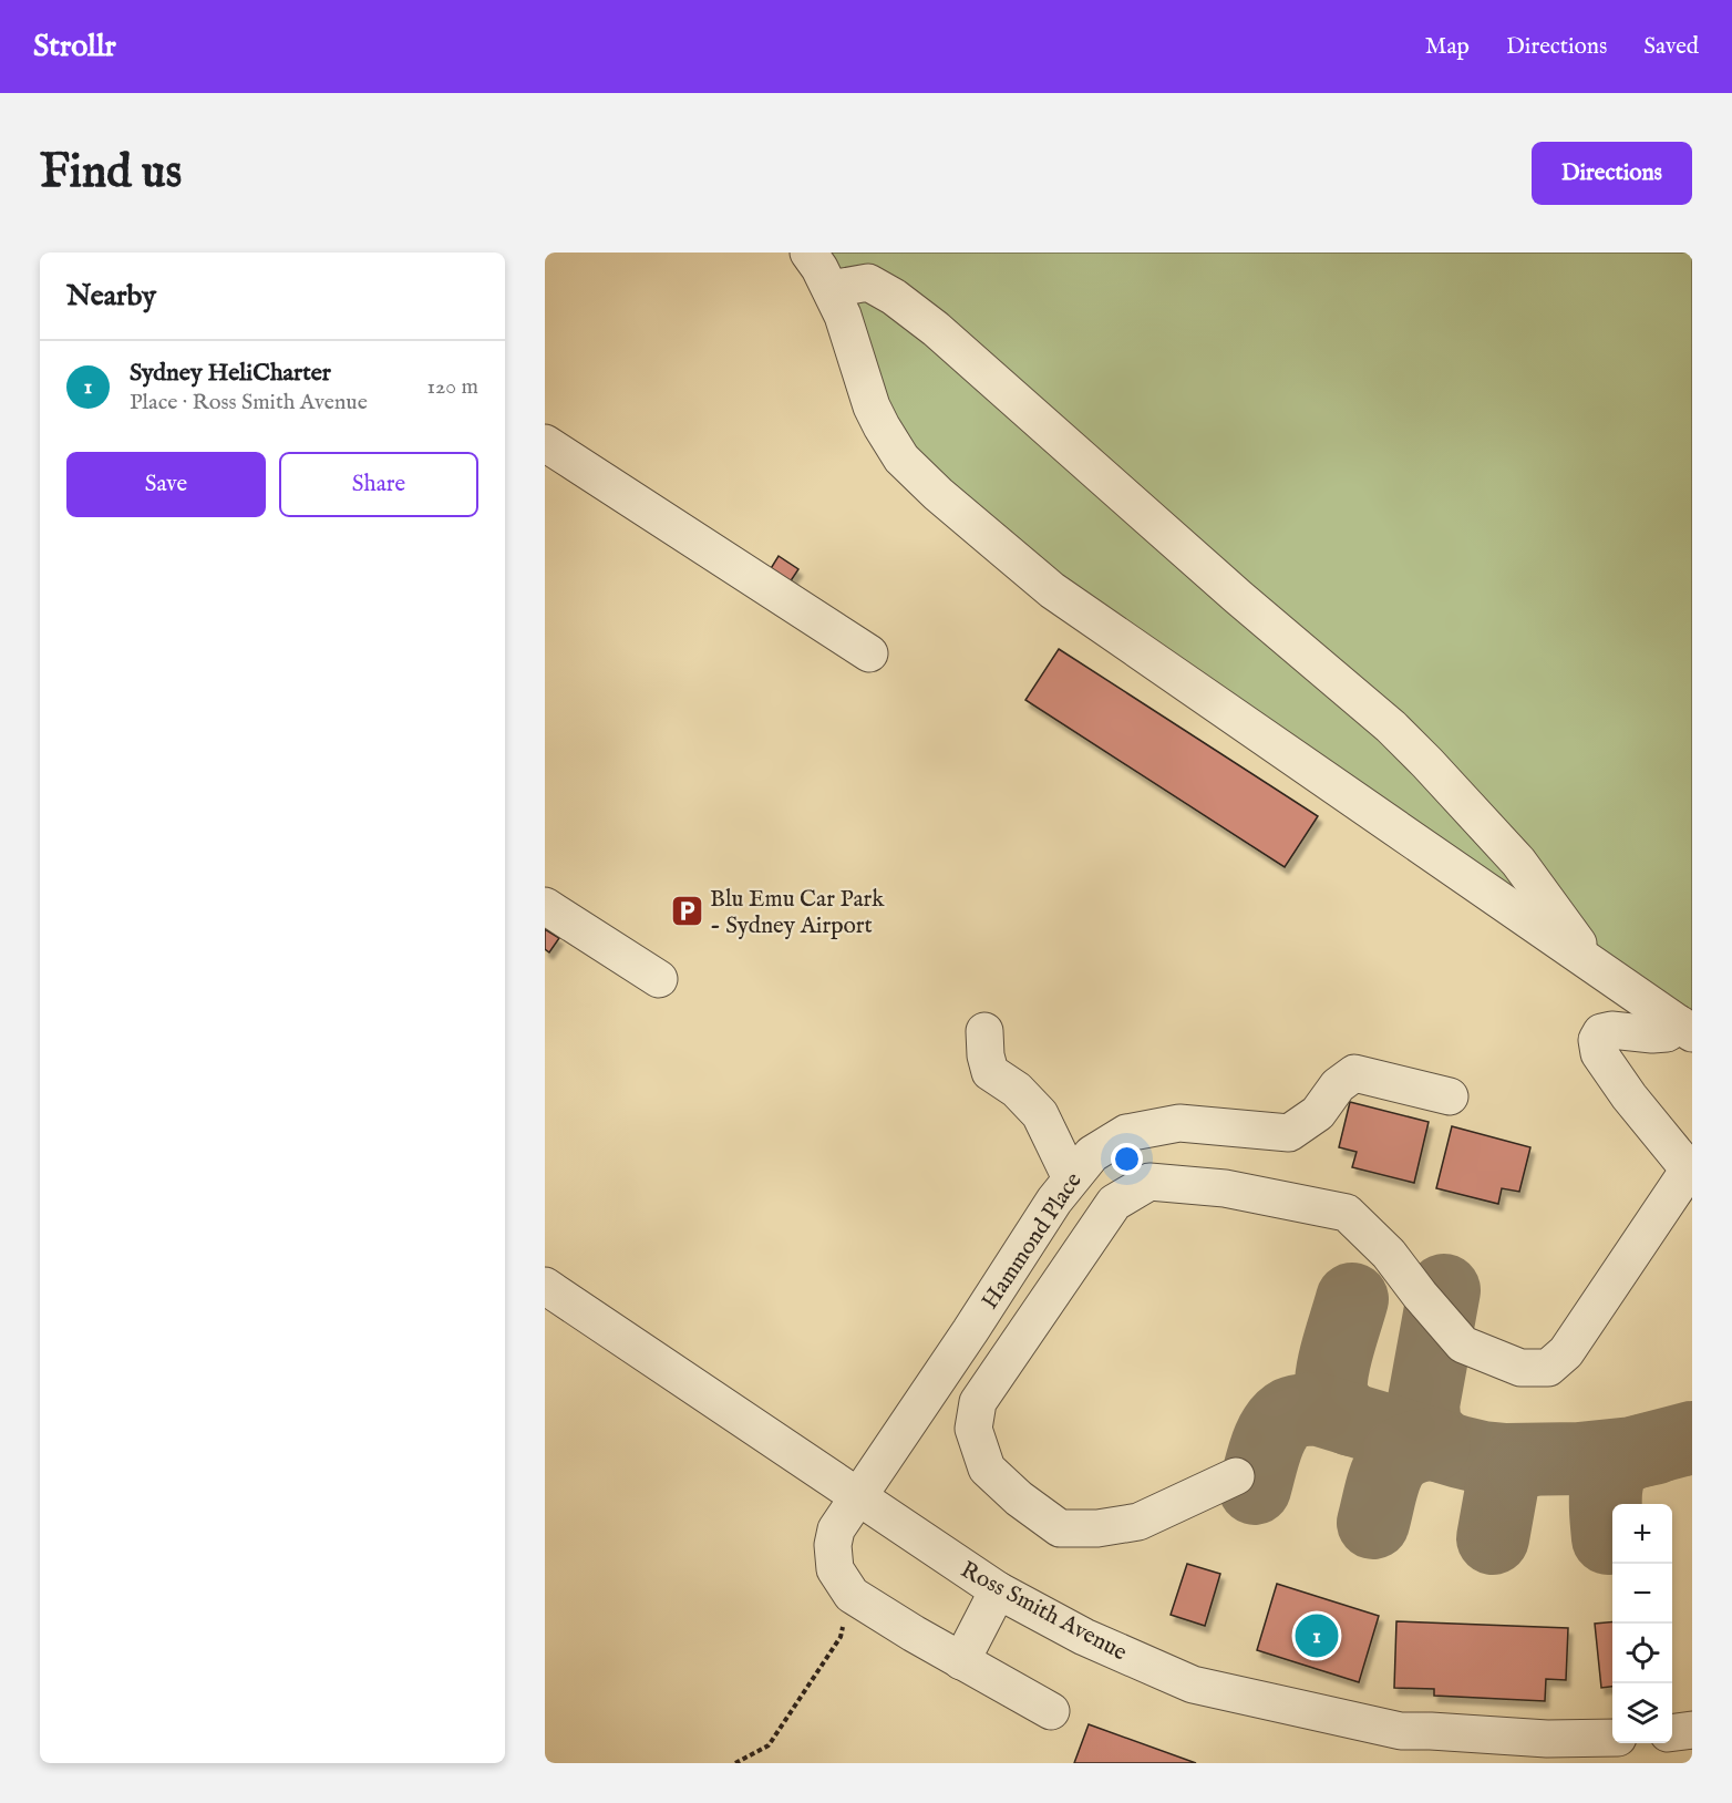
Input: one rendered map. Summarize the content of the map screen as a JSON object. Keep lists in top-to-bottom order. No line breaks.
{"streets":{"street":["Hammond Place","Ross Smith Avenue"]},"crossings":[["Hammond Place","Ross Smith Avenue"]],"places":{"parking":["Blu Emu Car Park - Sydney Airport"]},"page":{"header":"Strollr","nav":["Map","Directions","Saved"],"buttons":["Directions",["Save","Share"]],"title":"Find us","heading":"Nearby","list":[{"mark":"1","name":"Sydney HeliCharter","note":"Place · Ross Smith Avenue","value":"120 m"}],"map_buttons":["+","−"],"pins":"1"}}
